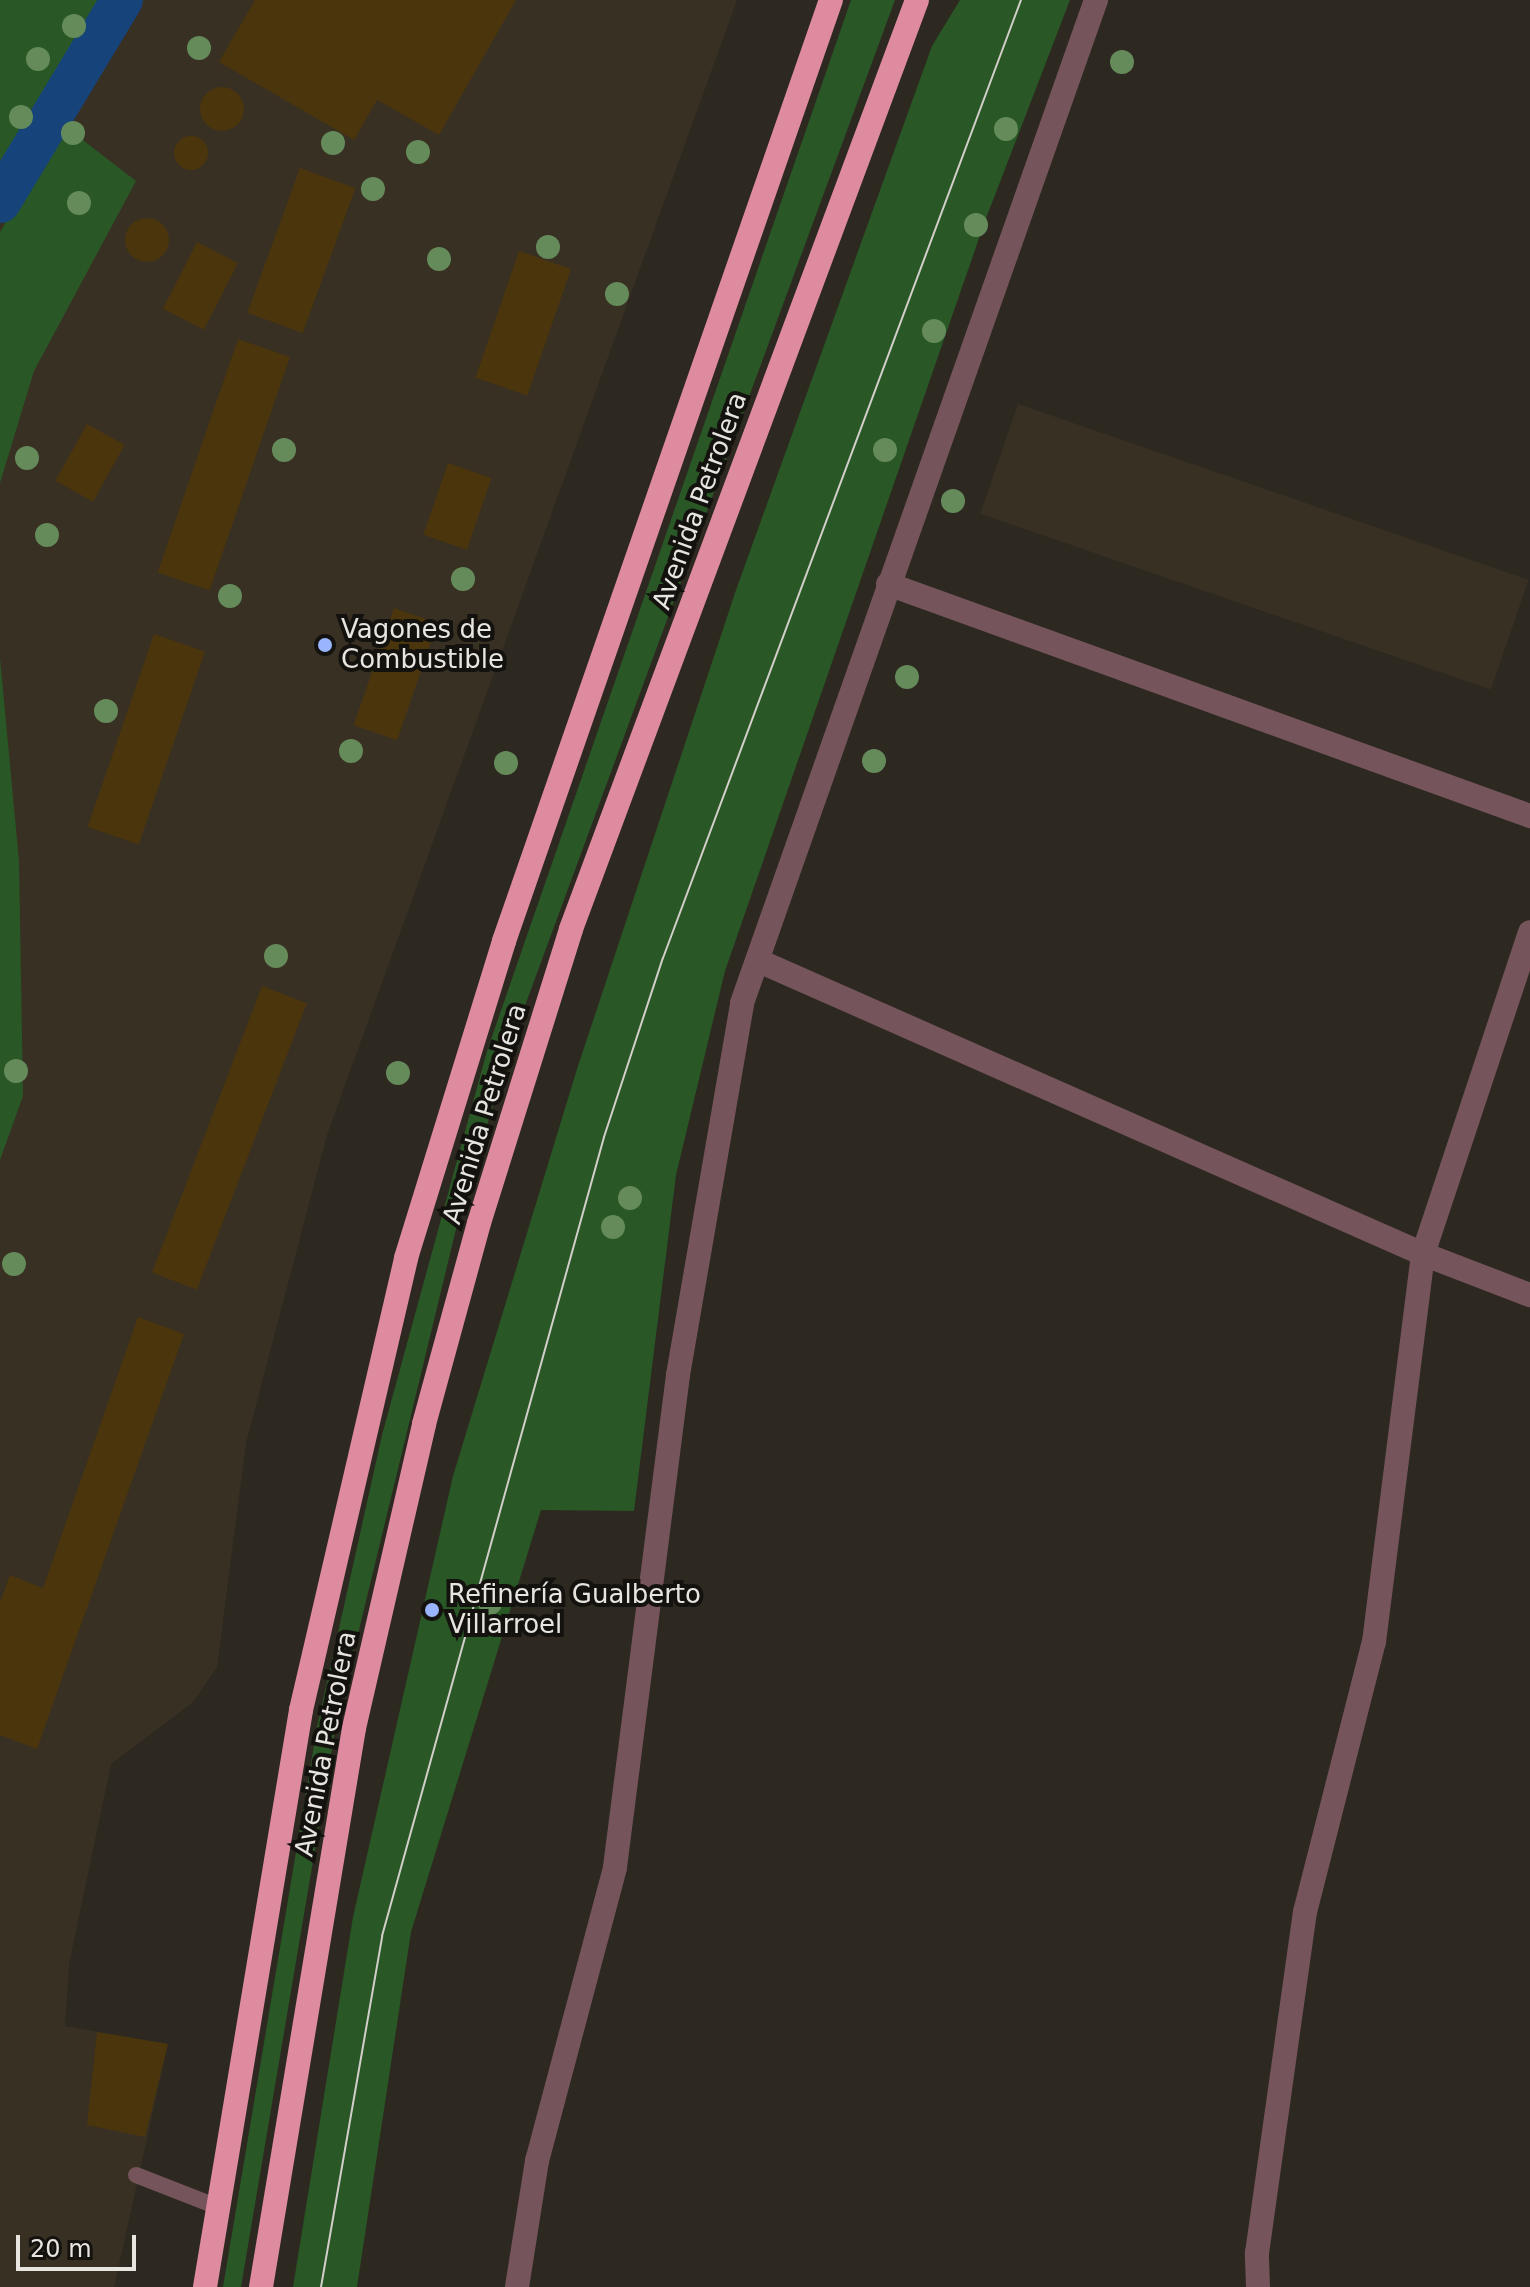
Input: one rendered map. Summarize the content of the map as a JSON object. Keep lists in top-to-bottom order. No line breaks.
{"streets":{"highway":["Avenida Petrolera"]},"places":["Vagones de Combustible","Refinería Gualberto Villarroel"],"scale_bar":"20 m"}
